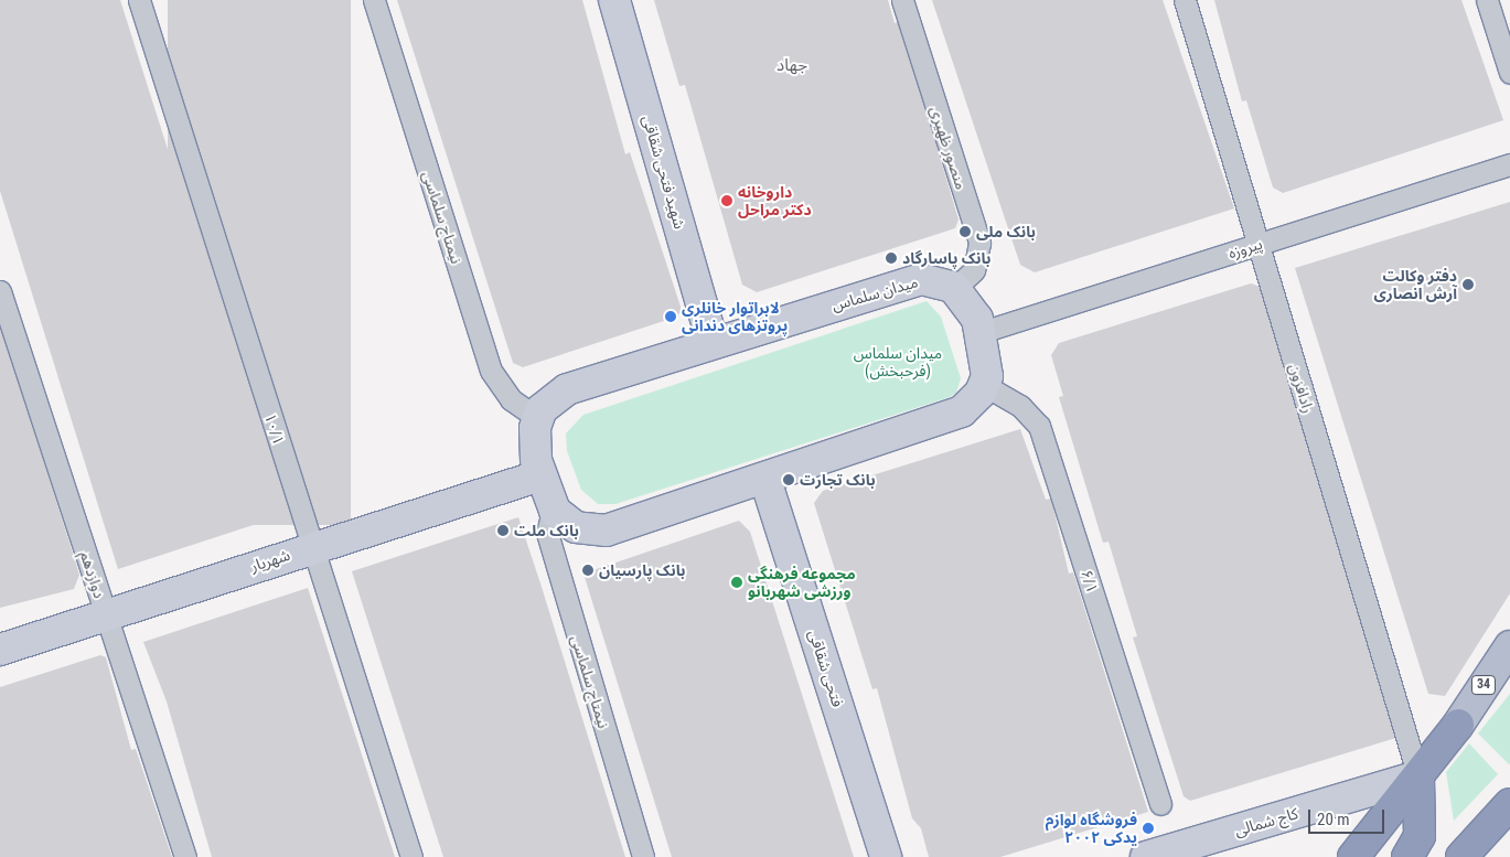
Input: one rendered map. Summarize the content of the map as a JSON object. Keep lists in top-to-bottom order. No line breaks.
{"streets":{"highway":["34"],"main road":["شهید فتحی شقاقی","میدان سلماس","شهریار","فتحی شقاقی","کاج شمالی"],"street":["منصور ظهیری","نیمتاج سلماسی","پیروزه","رادافزون","۱۰/۱","دوازدهم","۶/۱"]},"crossings":[["منصور ظهیری","میدان سلماس"],["شهید فتحی شقاقی","میدان سلماس"],["نیمتاج سلماسی","میدان سلماس"],["پیروزه","رادافزون"],["رادافزون","34"],["رادافزون","کاج شمالی"],["۱۰/۱","شهریار"],["شهریار","دوازدهم"],["34","کاج شمالی"]],"districts":["جهاد"],"parks":["میدان سلماس (فرحبخش)"],"places":["داروخانه دکتر مراحل","بانک ملی","بانک پاسارگاد","دفتر وکالت آرش انصاری","لابراتوار خانلری پروتزهای دندانی","بانک تجارت","بانک ملت","بانک پارسیان","مجموعه فرهنگی ورزشی شهربانو","فروشگاه لوازم یدکی ۲۰۰۲"],"scale_bar":"20 m"}
